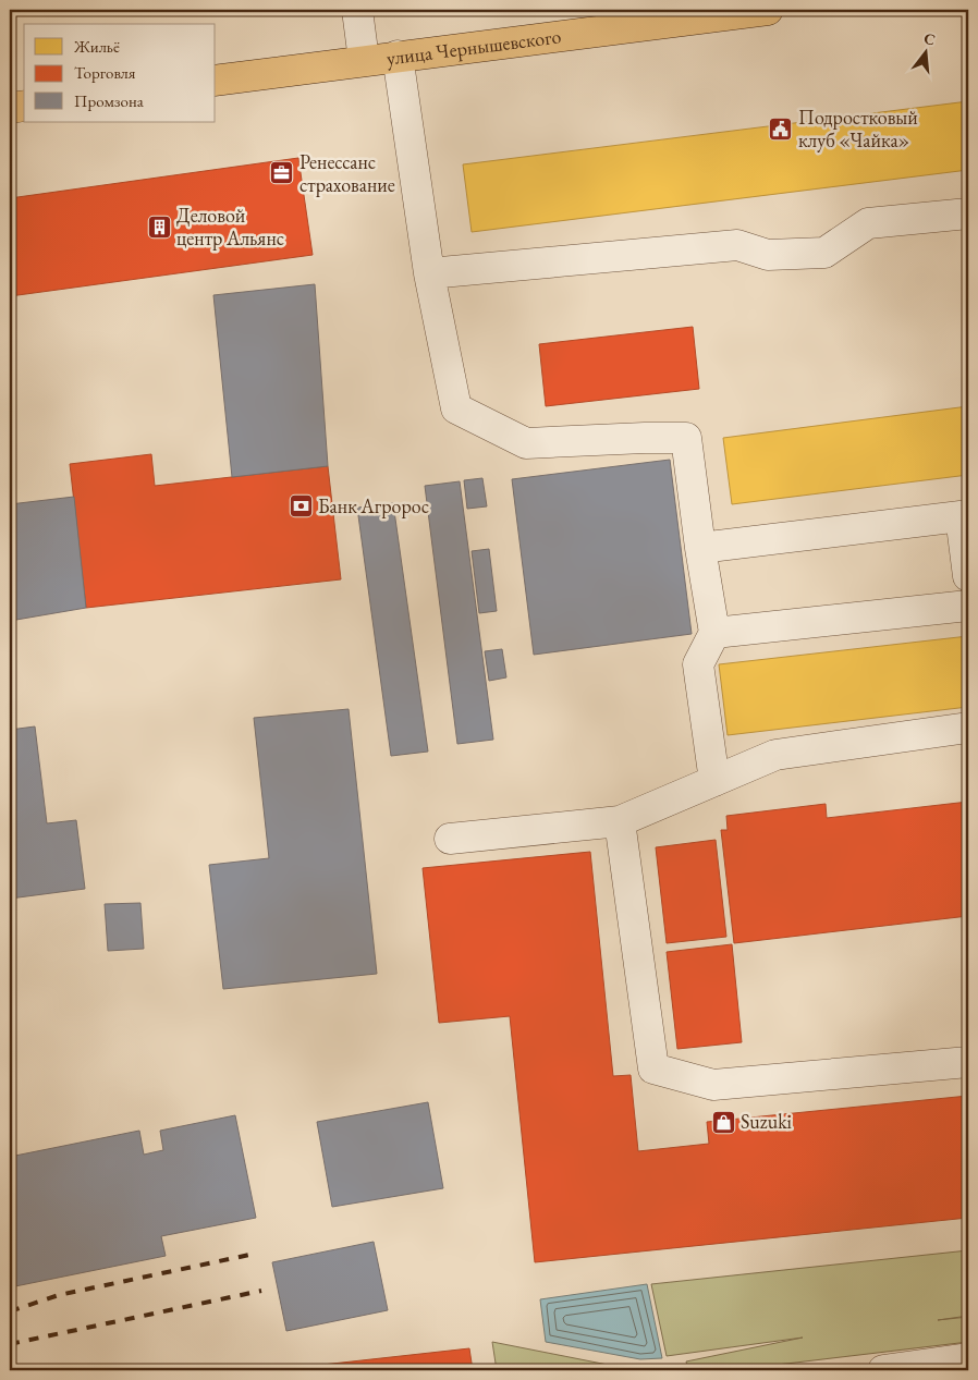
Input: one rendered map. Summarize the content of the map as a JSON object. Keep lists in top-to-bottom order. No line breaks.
{"streets":{"main road":["улица Чернышевского"]},"places":{"public building":["Подростковый клуб «Чайка»"],"office":["Ренессанс страхование"],"building":["Деловой центр Альянс"],"bank":["Банк Агророс"],"shop":["Suzuki"]},"legend":["Жильё","Торговля","Промзона"],"north":"top"}
